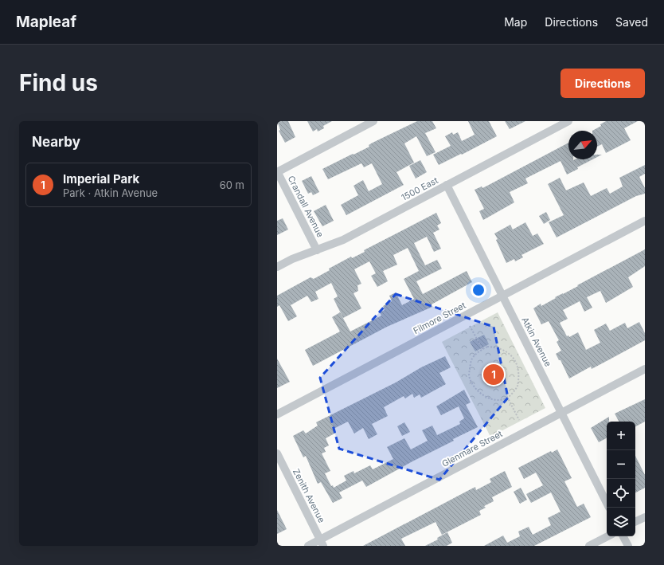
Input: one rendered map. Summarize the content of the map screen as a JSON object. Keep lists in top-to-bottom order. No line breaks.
{"streets":{"street":["1500 East","Crandall Avenue","Filmore Street","Atkin Avenue","Glenmare Street","Zenith Avenue"]},"crossings":[["1500 East","Crandall Avenue"],["1500 East","Atkin Avenue"],["Filmore Street","Atkin Avenue"],["Atkin Avenue","Glenmare Street"],["Glenmare Street","Zenith Avenue"]],"north":"top right","page":{"header":"Mapleaf","nav":["Map","Directions","Saved"],"buttons":"Directions","title":"Find us","heading":"Nearby","list":[{"mark":"1","name":"Imperial Park","note":"Park · Atkin Avenue","value":"60 m"}],"pins":"1","map_buttons":["+","−"]}}
